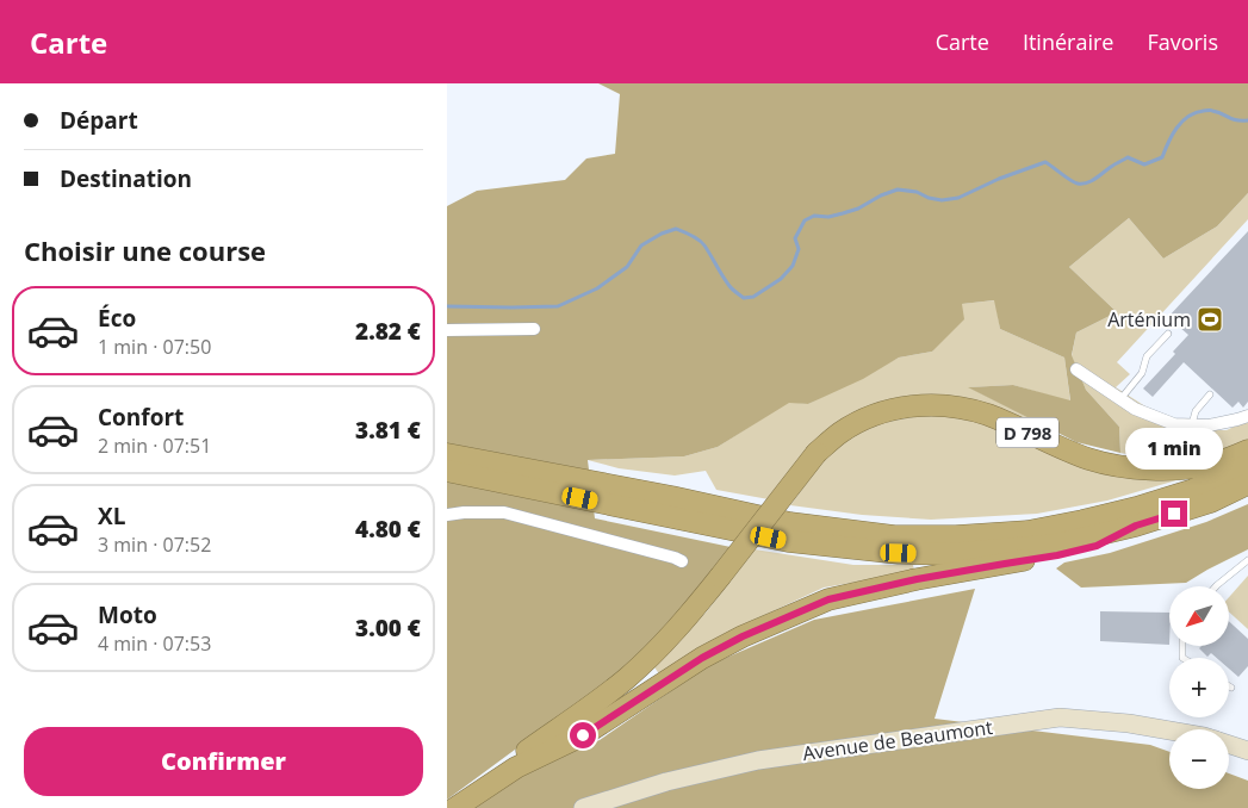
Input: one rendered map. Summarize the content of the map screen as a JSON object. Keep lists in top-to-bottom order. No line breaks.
{"streets":{"highway":["D 798"],"main road":["Avenue de Beaumont"]},"places":{"sports":["Arténium"]},"north":"bottom left","page":{"header":"Carte","nav":["Carte","Itinéraire","Favoris"],"banner":["Départ","Destination"],"heading":"Choisir une course","list":[{"name":"Éco","note":"1 min · 07:50","value":"2.82 €"},{"name":"Confort","note":"2 min · 07:51","value":"3.81 €"},{"name":"XL","note":"3 min · 07:52","value":"4.80 €"},{"name":"Moto","note":"4 min · 07:53","value":"3.00 €"}],"bubble":"1 min","map_buttons":["+","−"],"buttons":"Confirmer"}}
